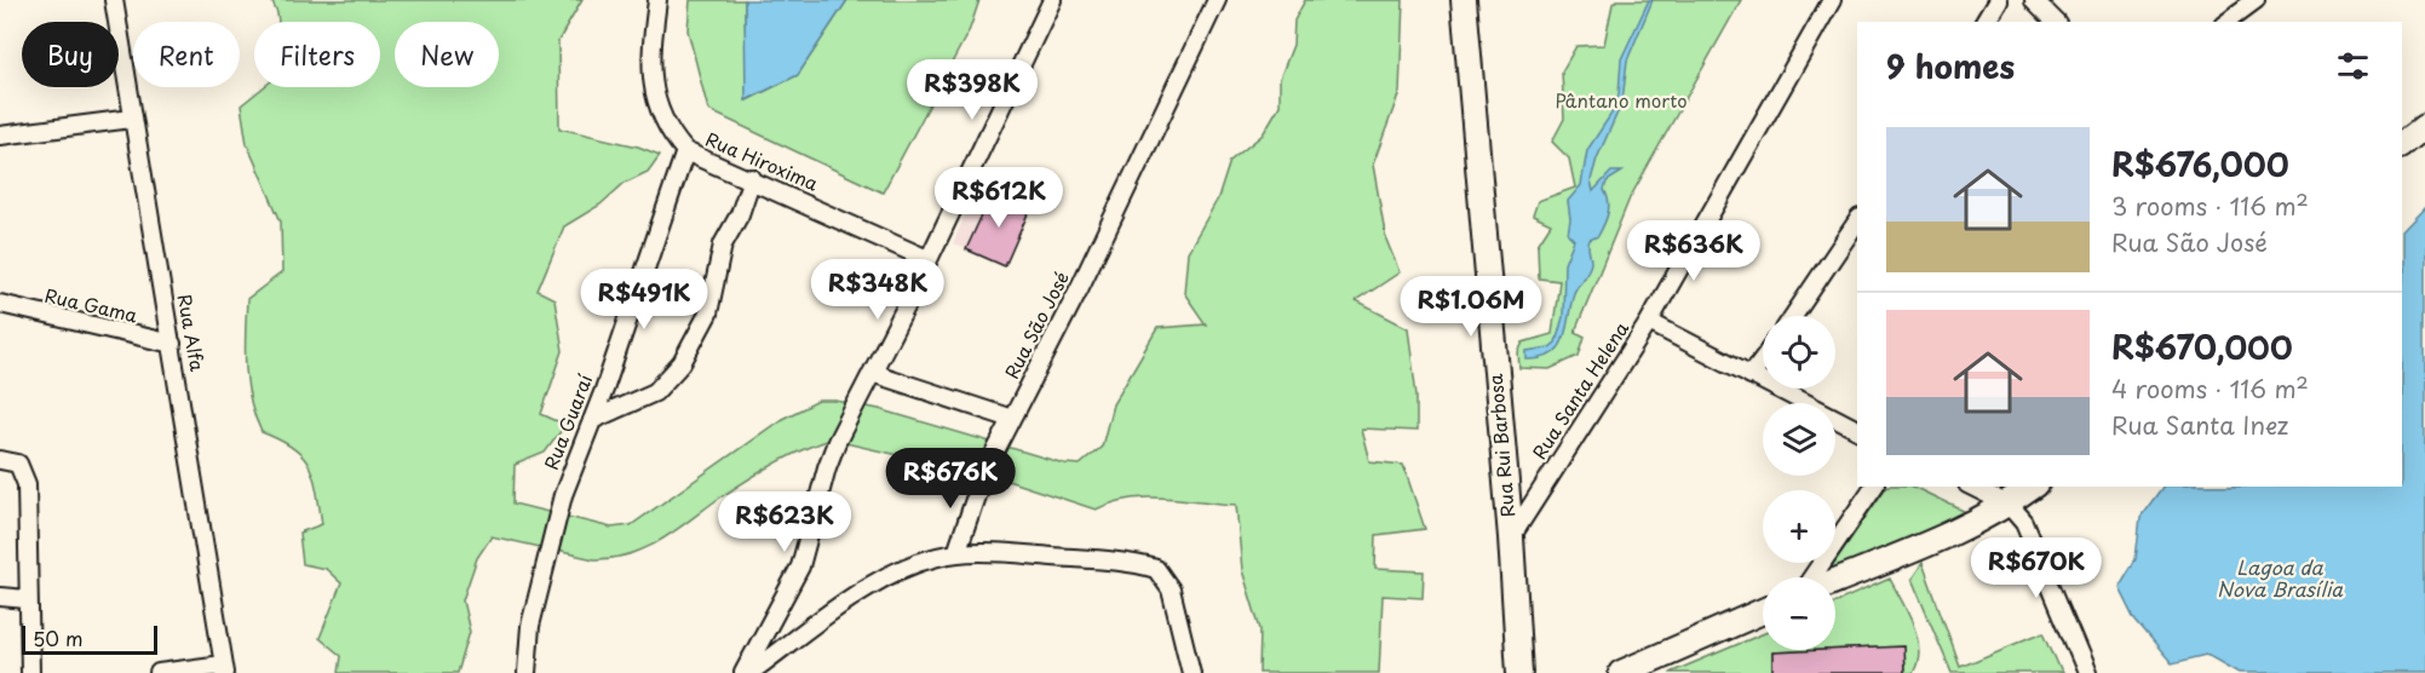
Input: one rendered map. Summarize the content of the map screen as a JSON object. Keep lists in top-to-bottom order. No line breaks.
{"streets":{"street":["Rua Hiroxima","Rua Gama","Rua São José","Rua Alfa","Rua Santa Helena","Rua Guaraí","Rua Rui Barbosa"]},"crossings":[["Rua Hiroxima","Rua Guaraí"],["Rua Gama","Rua Alfa"],["Rua Santa Helena","Rua Rui Barbosa"]],"water":["Lagoa da Nova Brasília"],"parks":["Pântano morto"],"scale_bar":"50 m","page":{"chip":["Buy","Rent","Filters","New"],"heading":"9 homes","price":["R$398K","R$612K","R$636K","R$348K","R$491K","R$1.06M","R$676K","R$623K","R$670K"],"list":[{"name":"R$676,000","note":"3 rooms · 116 m² · Rua São José"},{"name":"R$670,000","note":"4 rooms · 116 m² · Rua Santa Inez"}],"map_buttons":["+","−"],"scale":"50 m"}}
